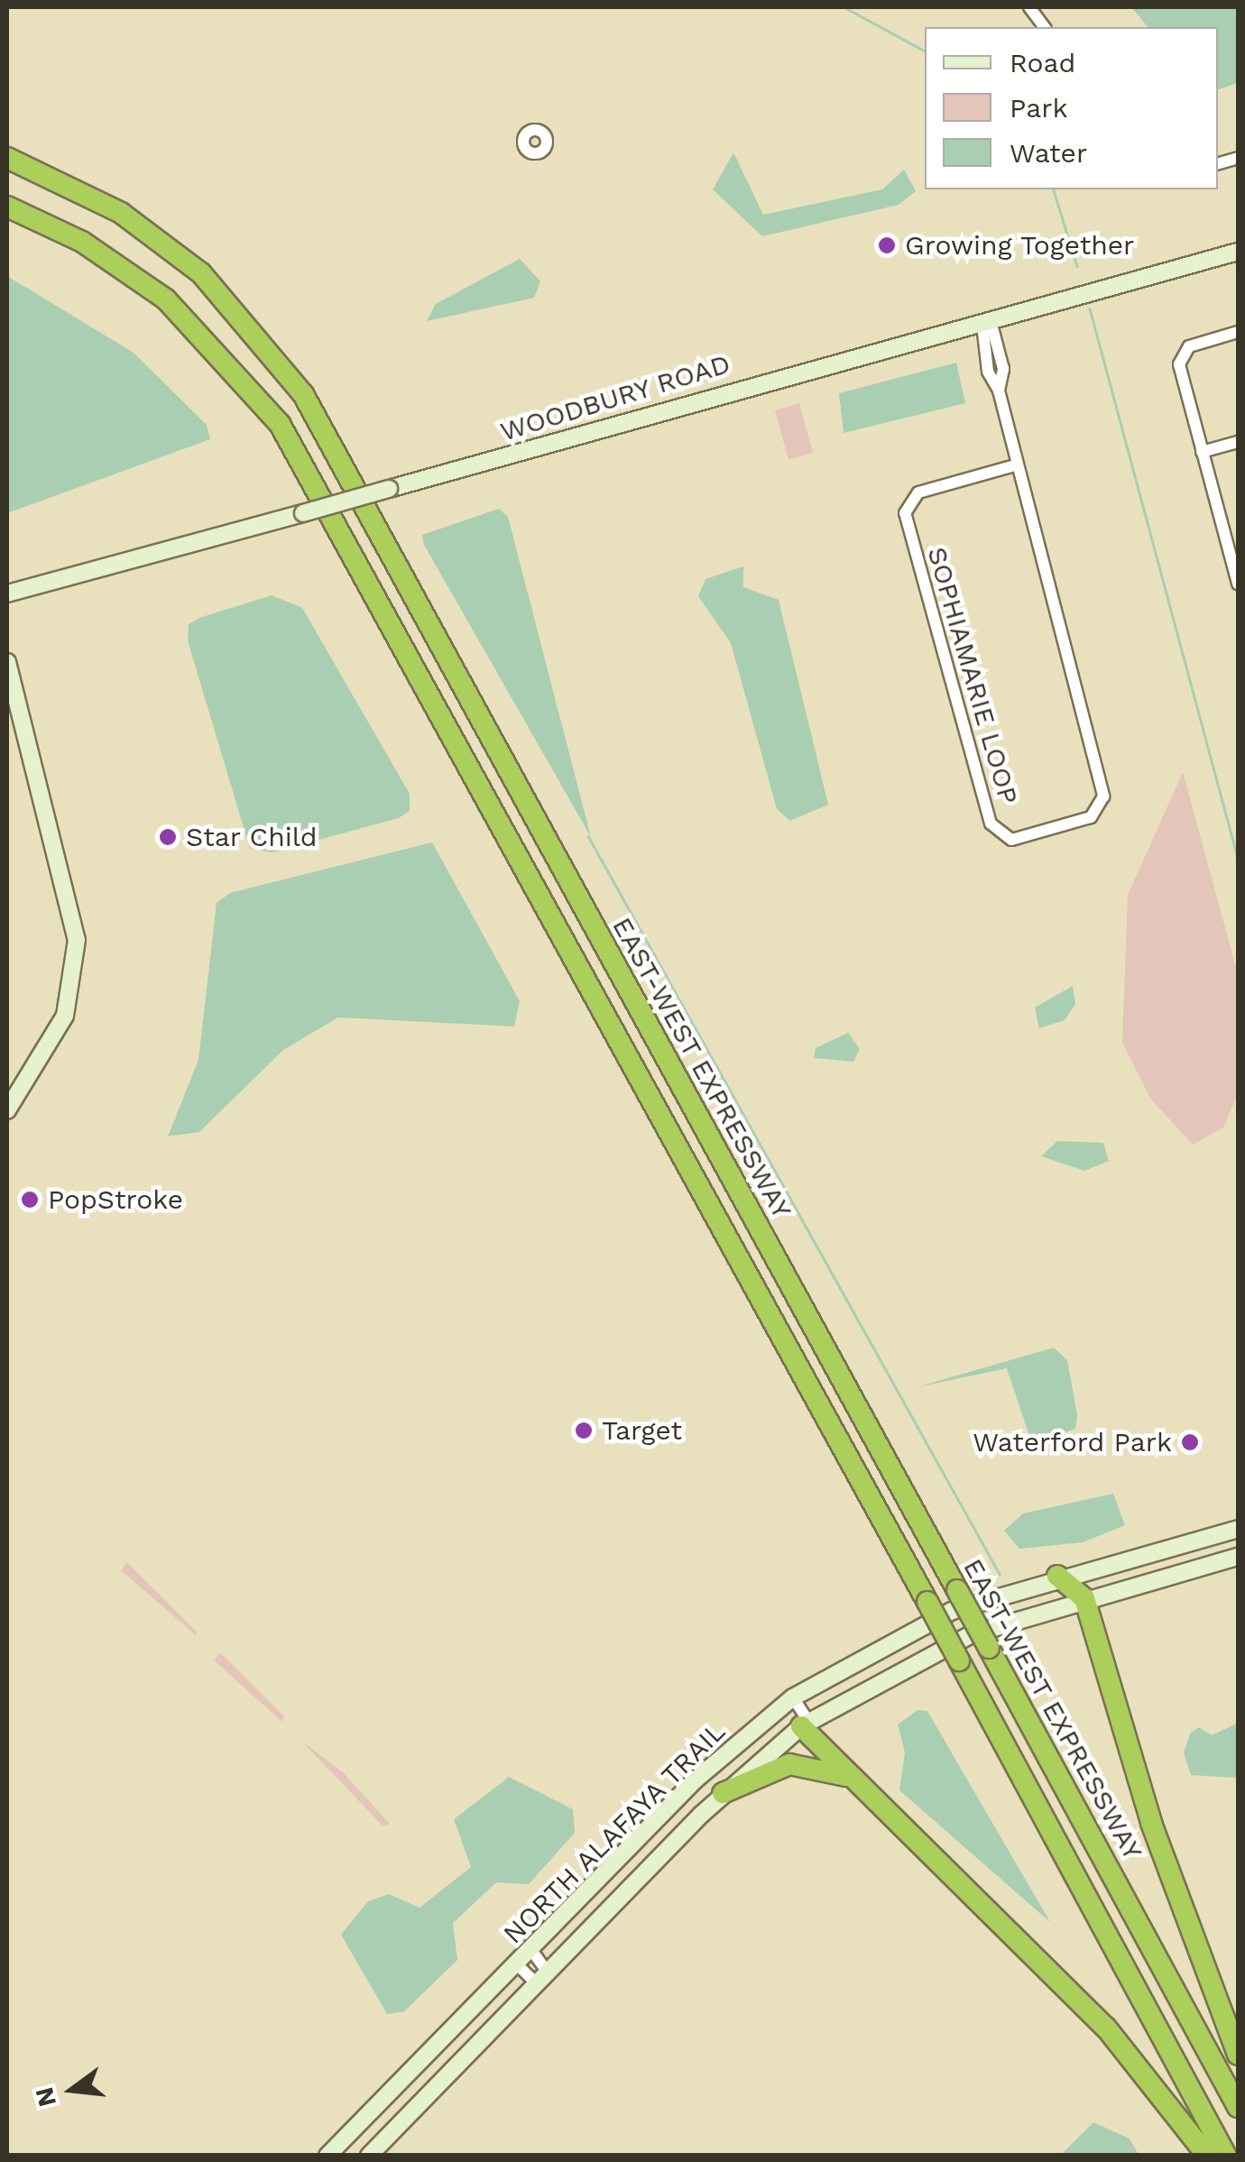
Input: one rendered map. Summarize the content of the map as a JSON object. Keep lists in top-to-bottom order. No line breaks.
{"streets":{"highway":["EAST-WEST EXPRESSWAY"],"main road":["WOODBURY ROAD","NORTH ALAFAYA TRAIL"],"street":["SOPHIAMARIE LOOP"]},"crossings":[["WOODBURY ROAD","SOPHIAMARIE LOOP"]],"places":["Growing Together","Star Child","PopStroke","Target","Waterford Park"],"legend":["Road","Park","Water"],"north":"left"}
